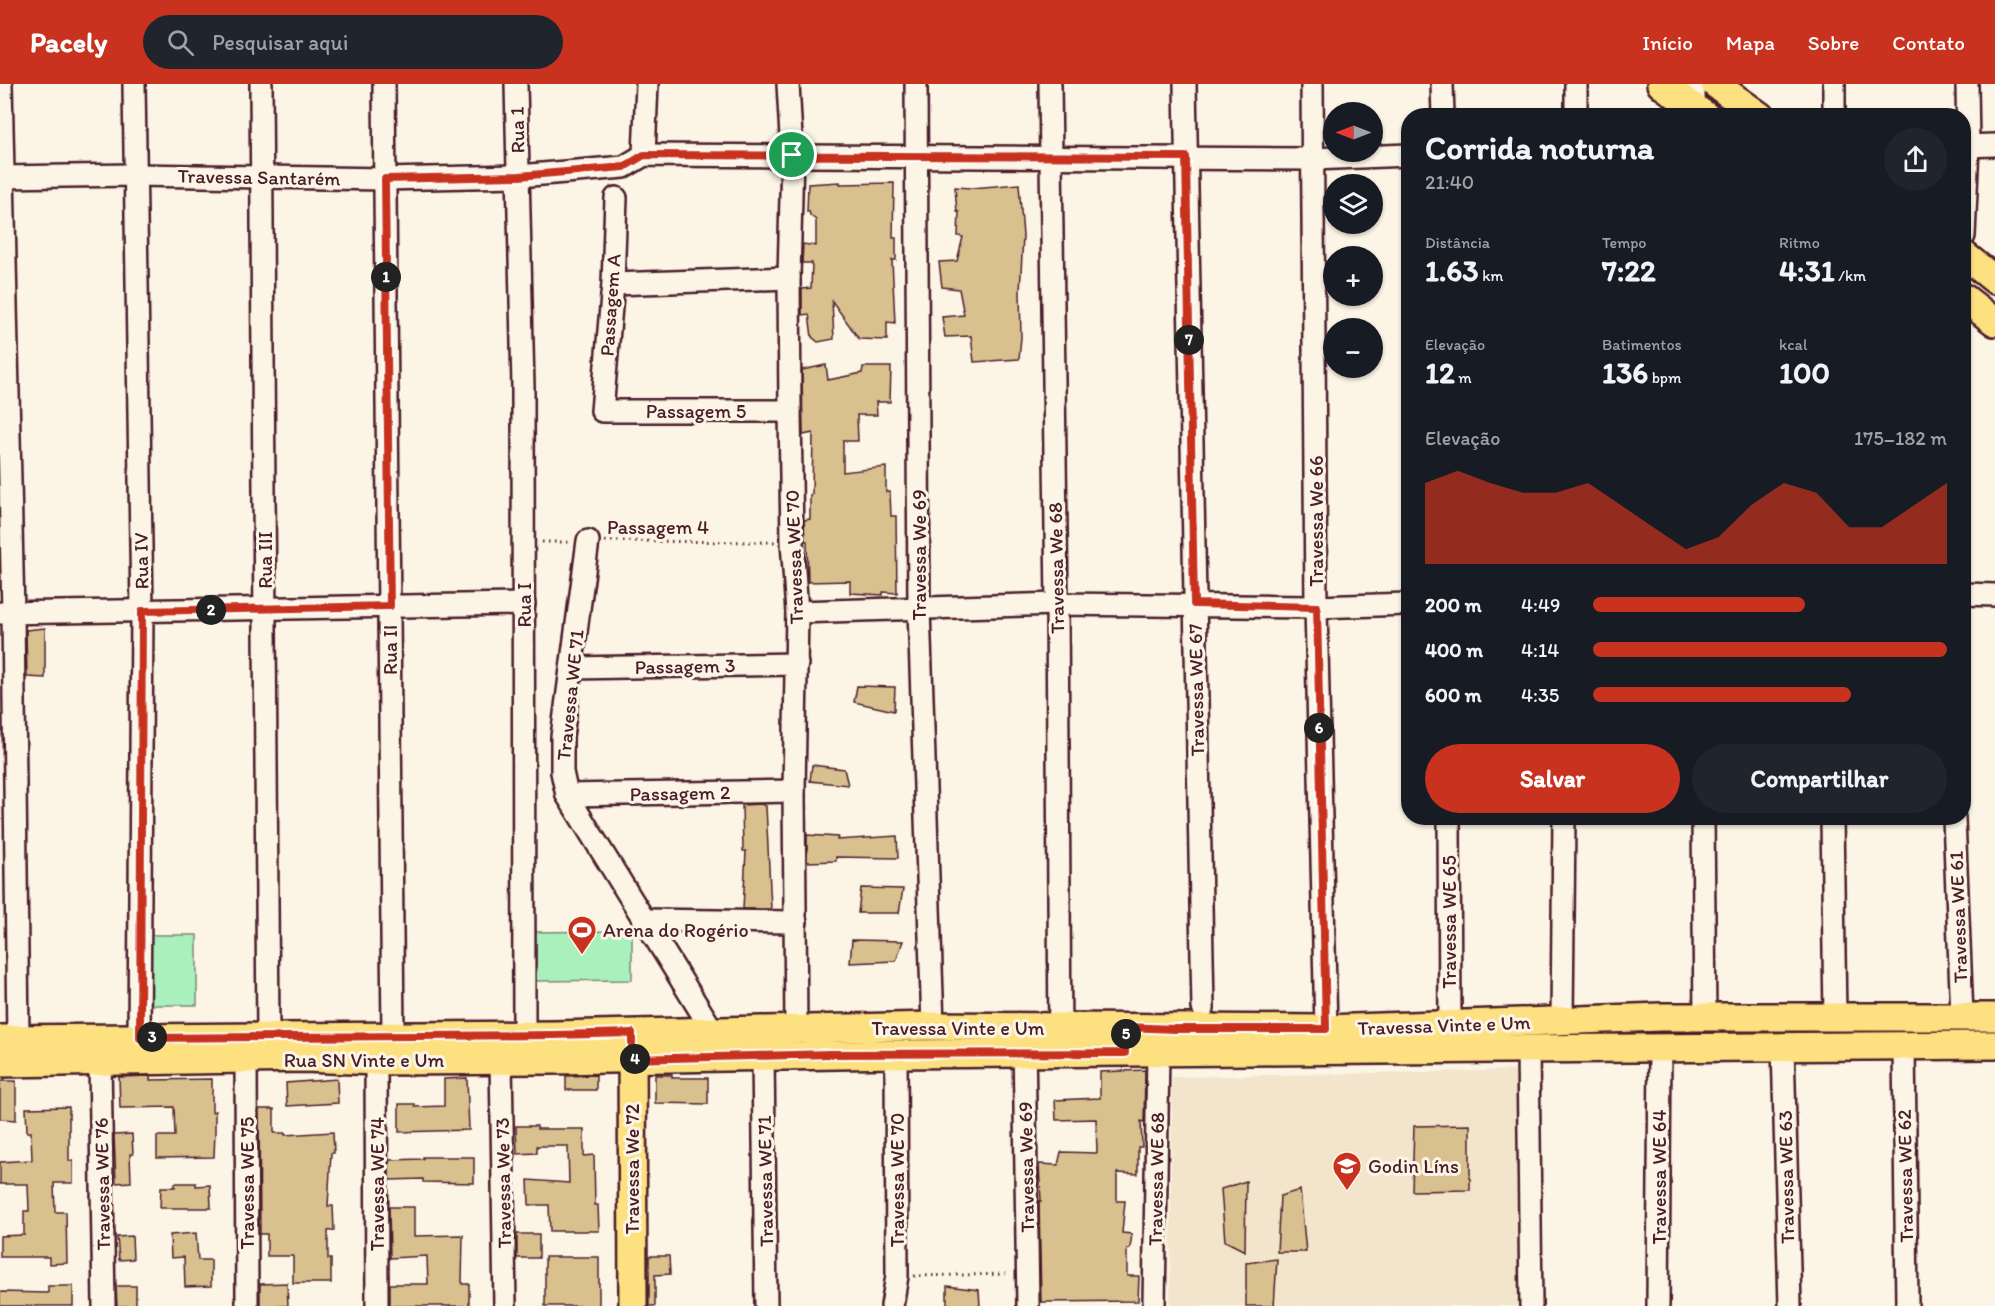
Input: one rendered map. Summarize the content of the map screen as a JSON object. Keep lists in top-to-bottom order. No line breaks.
{"streets":{"main road":["Travessa Vinte e Um","Rua SN Vinte e Um","Travessa We 72"],"street":["Rua 1","Travessa Santarém","Passagem A","Passagem 5","Travessa We 66","Travessa We 69","Travessa WE 70","Rua III","Rua IV","Travessa We 68","Rua I","Rua II","Passagem 3","Travessa WE 67","Travessa WE 71","Passagem 2","Travessa WE 61","Travessa WE 65","Travessa WE 62","Travessa WE 64","Travessa WE 63","Travessa WE 68","Travessa WE 75","Travessa We 73","Travessa WE 76","Travessa WE 74"],"path":["Passagem 4"]},"crossings":[["Rua 1","Travessa Santarém"],["Rua 1","Rua I"],["Travessa Santarém","Rua III"],["Travessa Santarém","Rua IV"],["Travessa Santarém","Rua I"],["Travessa Santarém","Rua II"],["Passagem A","Passagem 5"],["Passagem 5","Travessa WE 70"],["Travessa We 66","Travessa Vinte e Um"],["Passagem 4","Travessa WE 70"],["Passagem 4","Rua I"],["Passagem 4","Travessa WE 71"],["Travessa We 69","Travessa Vinte e Um"],["Travessa WE 70","Passagem 3"],["Travessa WE 70","Passagem 2"],["Travessa WE 70","Travessa Vinte e Um"],["Rua III","Rua SN Vinte e Um"],["Rua IV","Rua SN Vinte e Um"],["Travessa We 68","Travessa Vinte e Um"],["Rua I","Rua SN Vinte e Um"],["Rua II","Rua SN Vinte e Um"],["Passagem 3","Travessa WE 71"],["Travessa WE 71","Passagem 2"],["Travessa WE 71","Travessa Vinte e Um"],["Travessa WE 71","Rua SN Vinte e Um"],["Travessa WE 61","Travessa Vinte e Um"],["Travessa WE 65","Travessa Vinte e Um"],["Travessa Vinte e Um","Rua SN Vinte e Um"],["Travessa Vinte e Um","Travessa WE 62"],["Travessa Vinte e Um","Travessa WE 64"],["Travessa Vinte e Um","Travessa WE 63"],["Travessa Vinte e Um","Travessa WE 68"],["Rua SN Vinte e Um","Travessa We 72"],["Rua SN Vinte e Um","Travessa WE 75"],["Rua SN Vinte e Um","Travessa We 73"],["Rua SN Vinte e Um","Travessa WE 76"],["Rua SN Vinte e Um","Travessa WE 74"]],"places":{"sports":["Arena do Rogério"],"school or university":["Godin Líns"]},"north":"left","page":{"header":"Pacely","search":"Pesquisar aqui","nav":["Início","Mapa","Sobre","Contato"],"map_buttons":["+","−"],"heading":["Corrida noturna","21:40"],"stats":[["Distância","1.63 km"],["Tempo","7:22"],["Ritmo","4:31 /km"],["Elevação","12 m"],["Batimentos","136 bpm"],["kcal","100"]],"pins":["1","7","2","6","5","3","4"],"chart":["Elevação","175–182 m"],"list":[{"name":"200 m","note":"4:49"},{"name":"400 m","note":"4:14"},{"name":"600 m","note":"4:35"}],"buttons":["Salvar","Compartilhar"]}}
